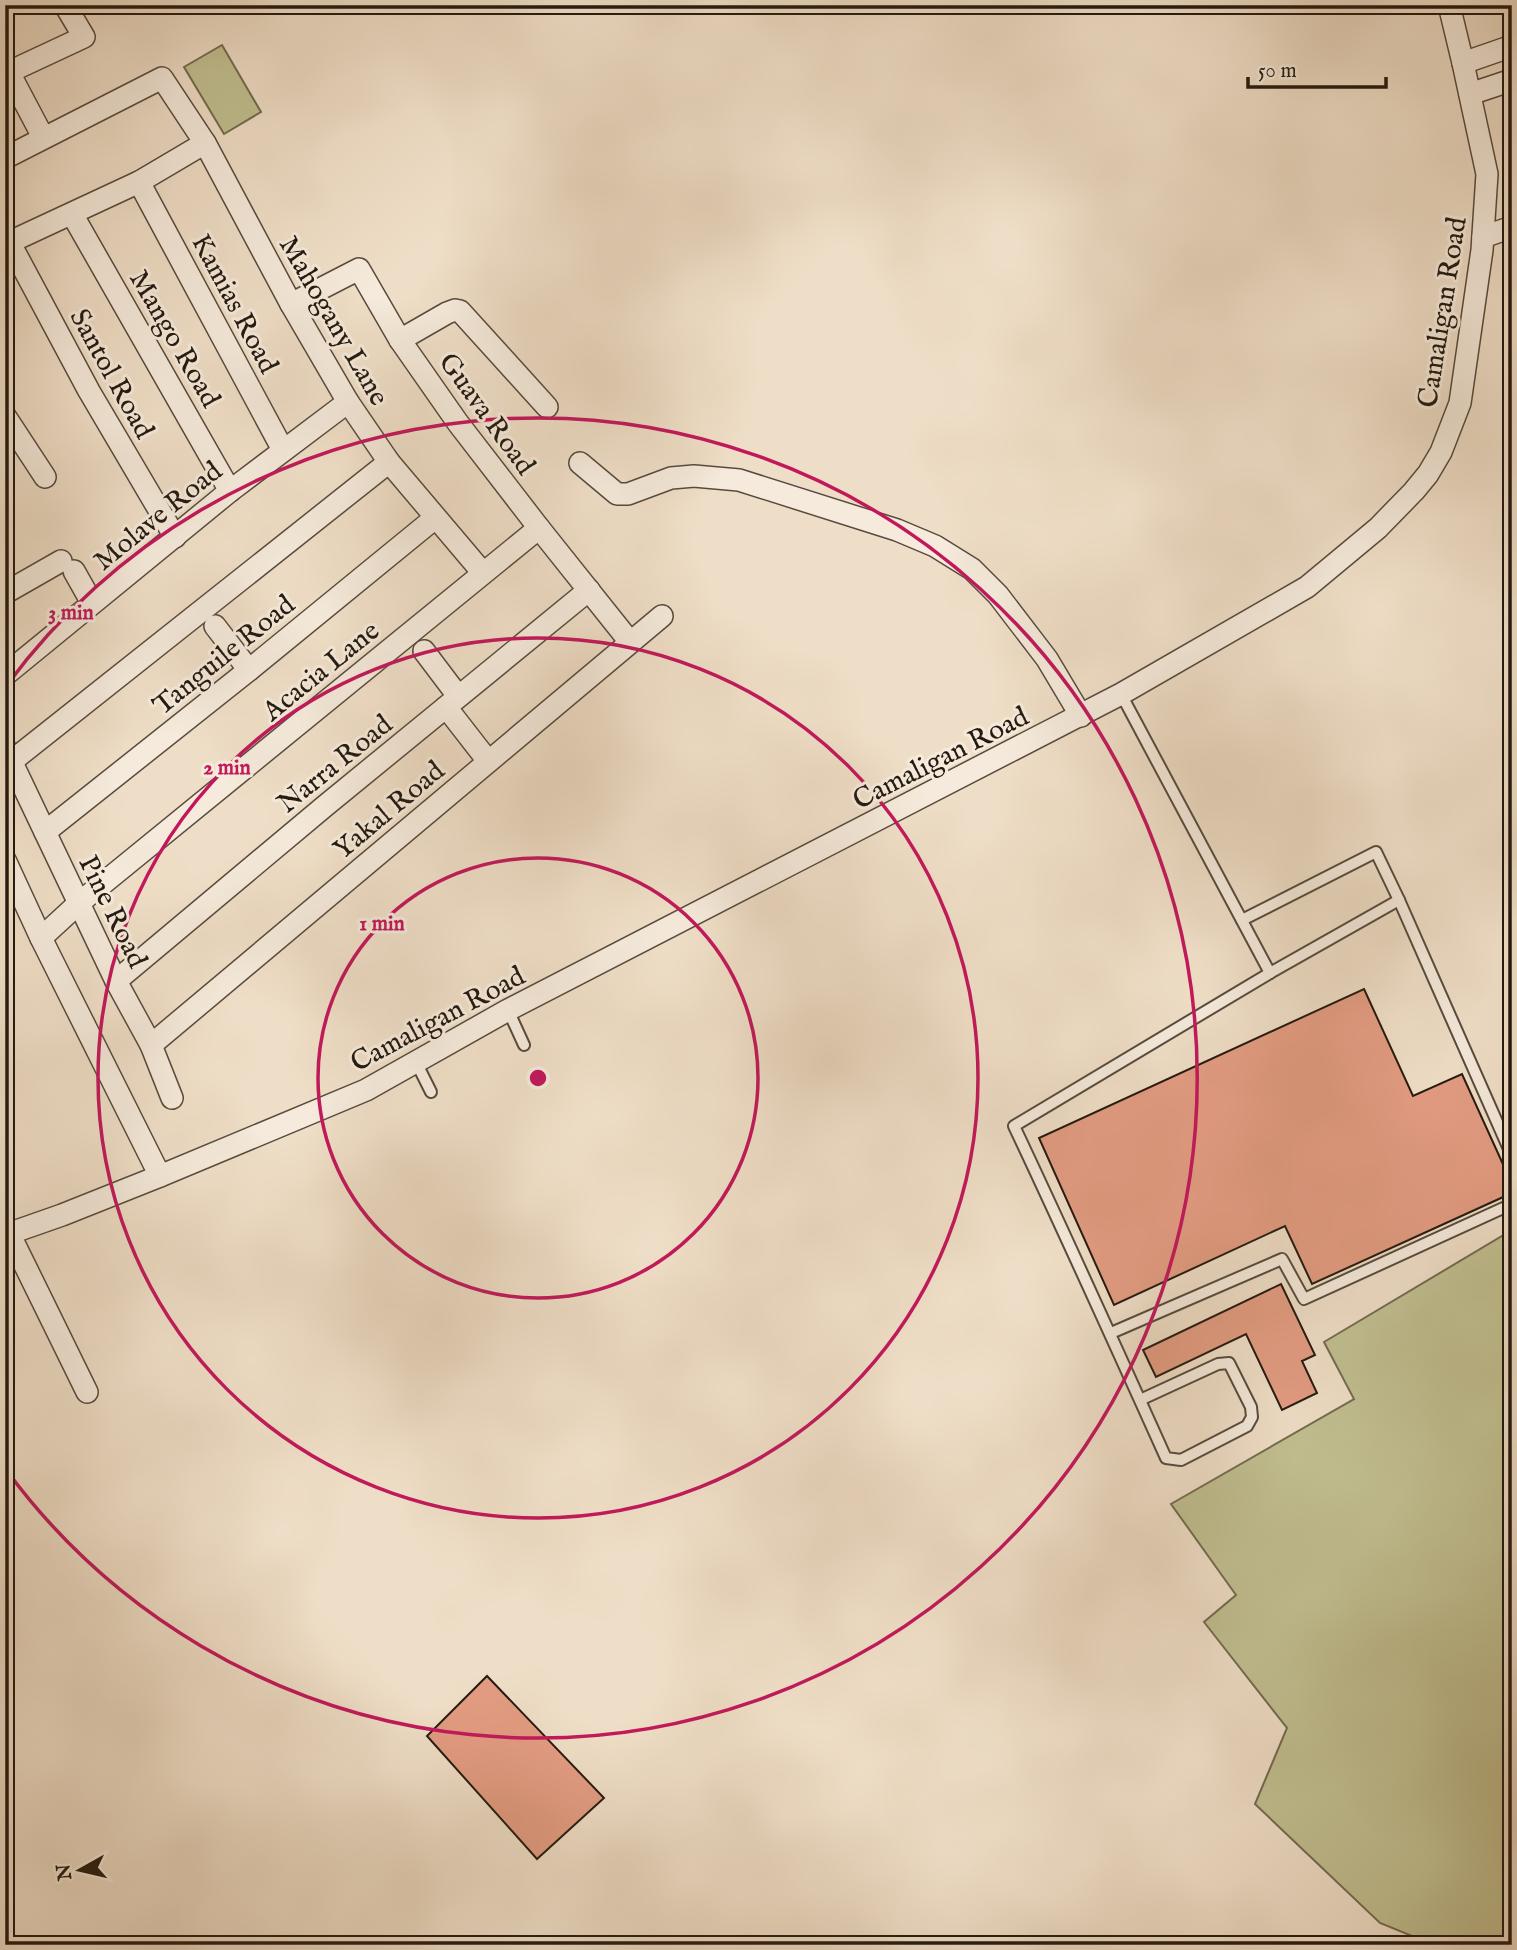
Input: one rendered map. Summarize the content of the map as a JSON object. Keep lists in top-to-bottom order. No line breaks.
{"streets":{"street":["Kamias Road","Camaligan Road","Mahogany Lane","Mango Road","Santol Road","Guava Road","Molave Road","Tanguile Road","Acacia Lane","Narra Road","Yakal Road","Pine Road"]},"crossings":[["Kamias Road","Molave Road"],["Mahogany Lane","Guava Road"],["Mahogany Lane","Molave Road"],["Mahogany Lane","Tanguile Road"],["Mahogany Lane","Acacia Lane"],["Mango Road","Molave Road"],["Santol Road","Molave Road"],["Guava Road","Acacia Lane"],["Guava Road","Narra Road"],["Guava Road","Yakal Road"],["Tanguile Road","Pine Road"],["Acacia Lane","Pine Road"],["Narra Road","Pine Road"],["Yakal Road","Pine Road"]],"scale_bar":"50 m","north":"left","rings":["3 min","2 min","1 min"]}
